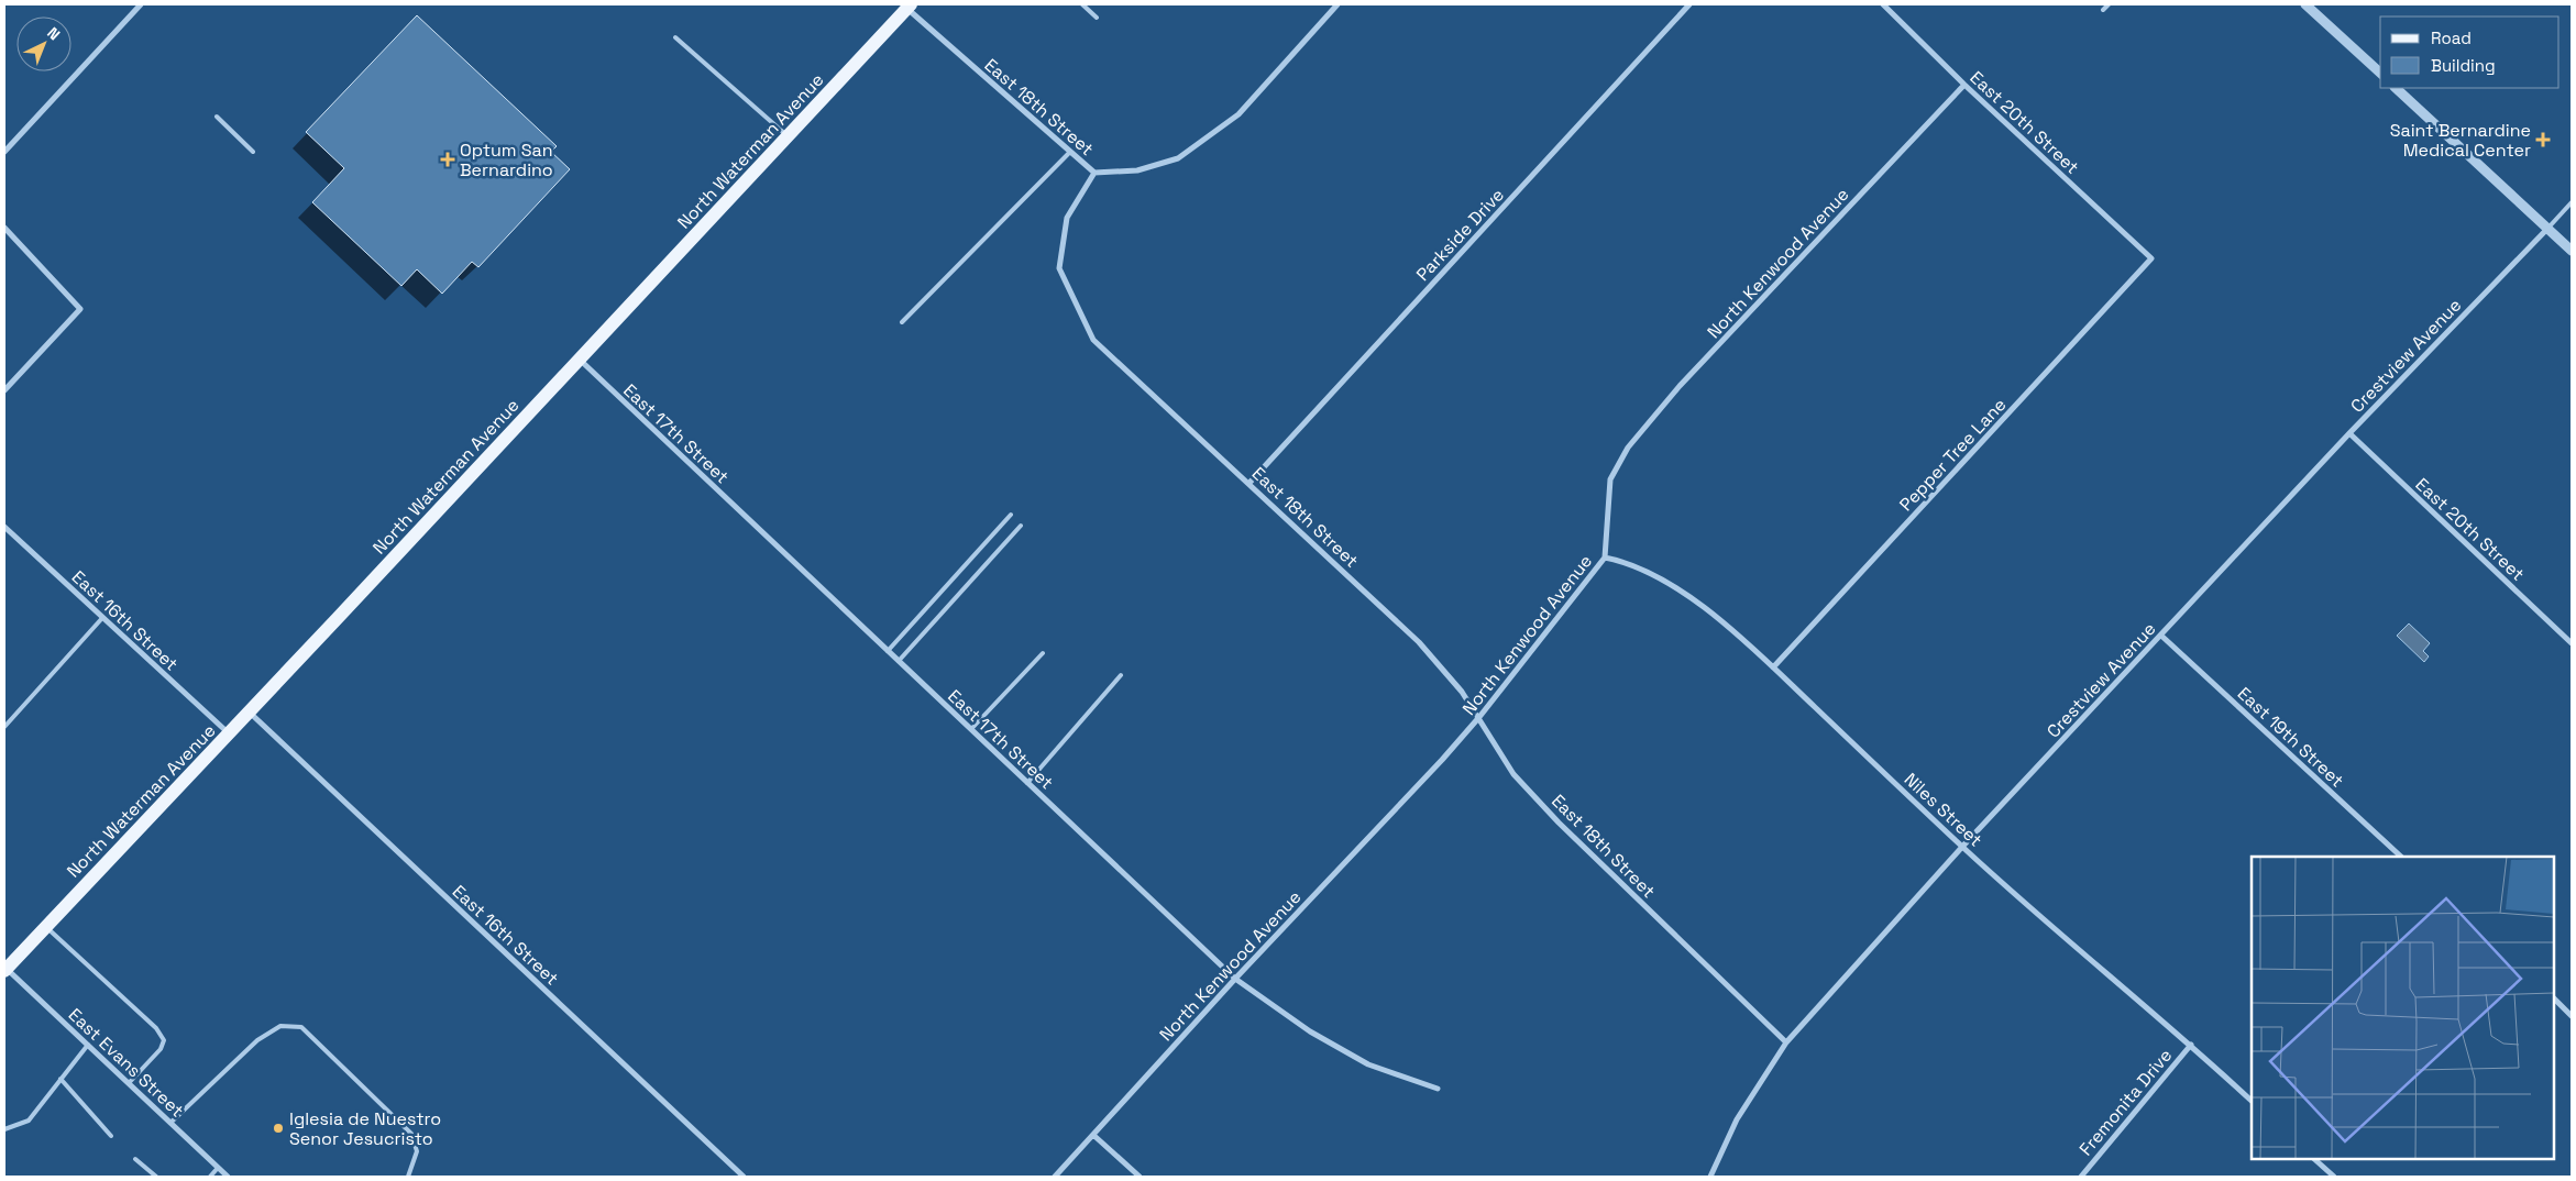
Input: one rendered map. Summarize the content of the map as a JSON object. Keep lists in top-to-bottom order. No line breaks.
{"streets":{"main road":["North Waterman Avenue"],"street":["East 18th Street","East 20th Street","Parkside Drive","North Kenwood Avenue","Crestview Avenue","East 17th Street","Pepper Tree Lane","East 16th Street","East 19th Street","Niles Street","East Evans Street","Fremonita Drive"]},"crossings":[["East 18th Street","North Waterman Avenue"],["East 18th Street","Parkside Drive"],["East 18th Street","North Kenwood Avenue"],["East 18th Street","Crestview Avenue"],["East 20th Street","North Kenwood Avenue"],["East 20th Street","Crestview Avenue"],["East 20th Street","Pepper Tree Lane"],["North Waterman Avenue","East 17th Street"],["North Waterman Avenue","East 16th Street"],["North Waterman Avenue","East Evans Street"],["North Kenwood Avenue","East 17th Street"],["North Kenwood Avenue","Niles Street"],["Crestview Avenue","East 19th Street"],["Crestview Avenue","Niles Street"],["Pepper Tree Lane","Niles Street"],["Niles Street","Fremonita Drive"]],"places":{"health":["Saint Bernardine Medical Center","Optum San Bernardino"],"other":["Iglesia de Nuestro Senor Jesucristo"]},"legend":["Road","Building"],"north":"top right"}
